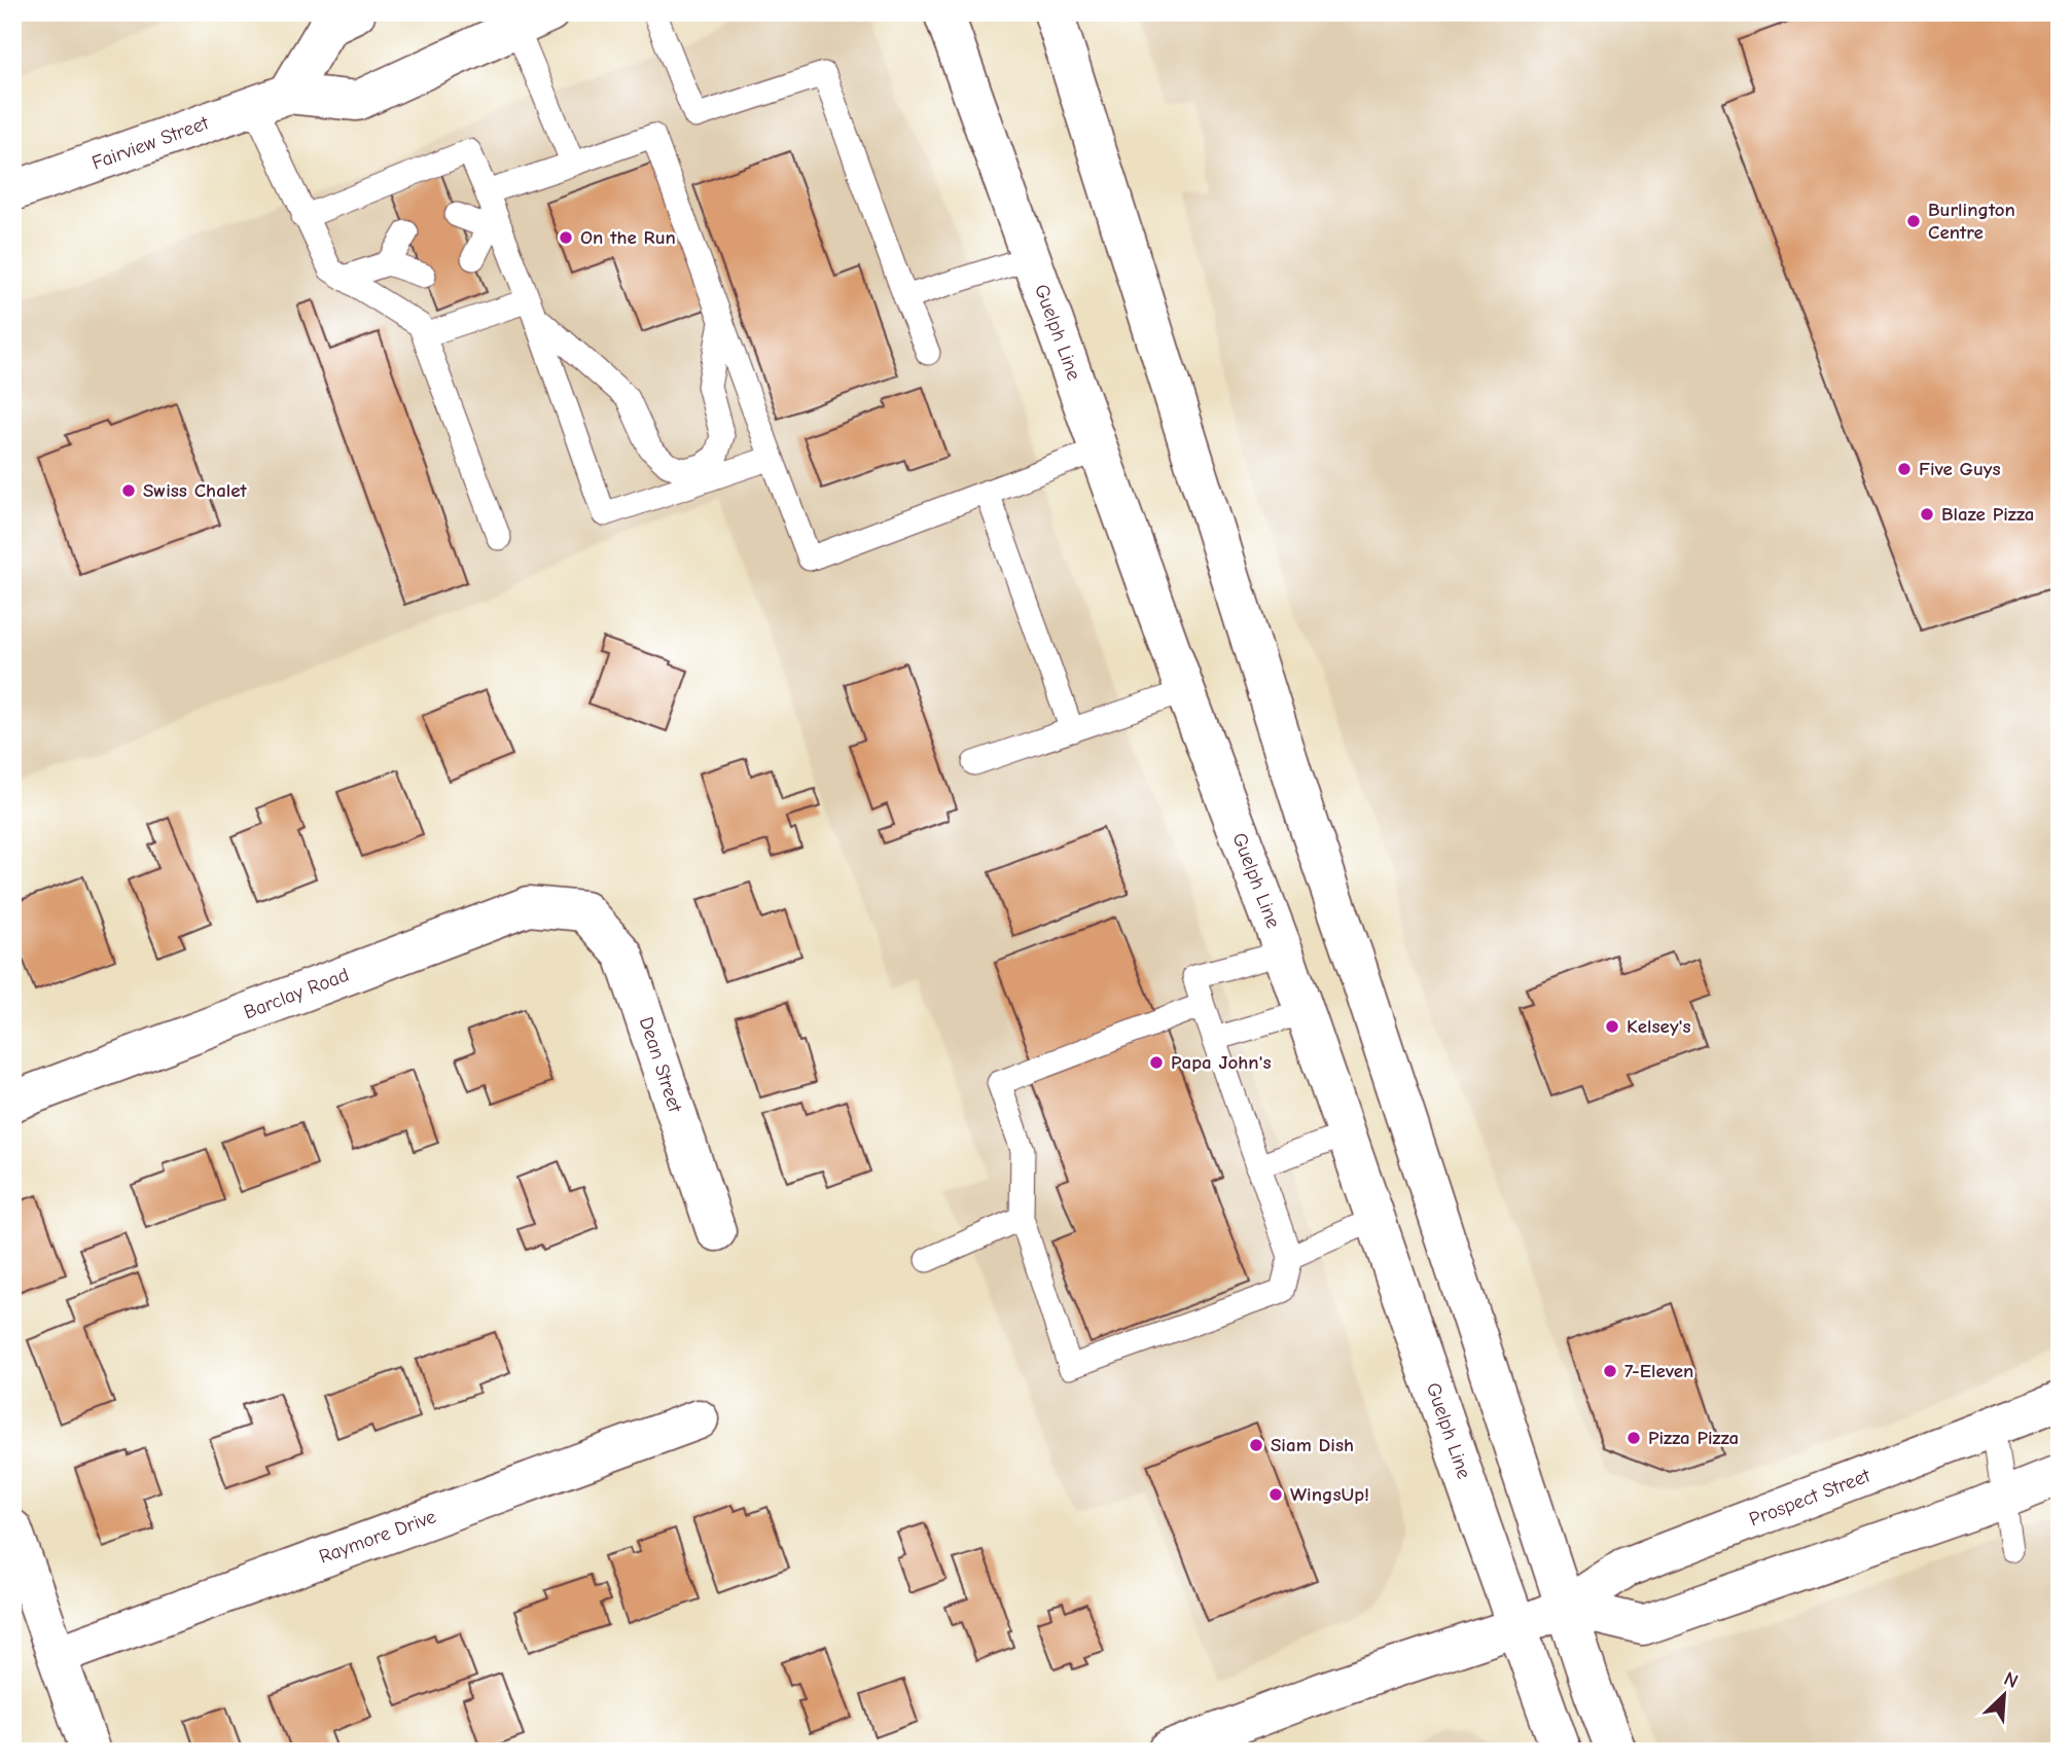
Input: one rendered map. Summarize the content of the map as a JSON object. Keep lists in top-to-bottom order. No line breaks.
{"streets":{"main road":["Fairview Street","Guelph Line","Barclay Road","Dean Street","Prospect Street","Raymore Drive"]},"crossings":[["Guelph Line","Prospect Street"],["Barclay Road","Dean Street"]],"places":["Burlington Centre","On the Run","Five Guys","Swiss Chalet","Blaze Pizza","Kelsey's","Papa John's","7-Eleven","Pizza Pizza","Siam Dish","WingsUp!"],"north":"top right"}
